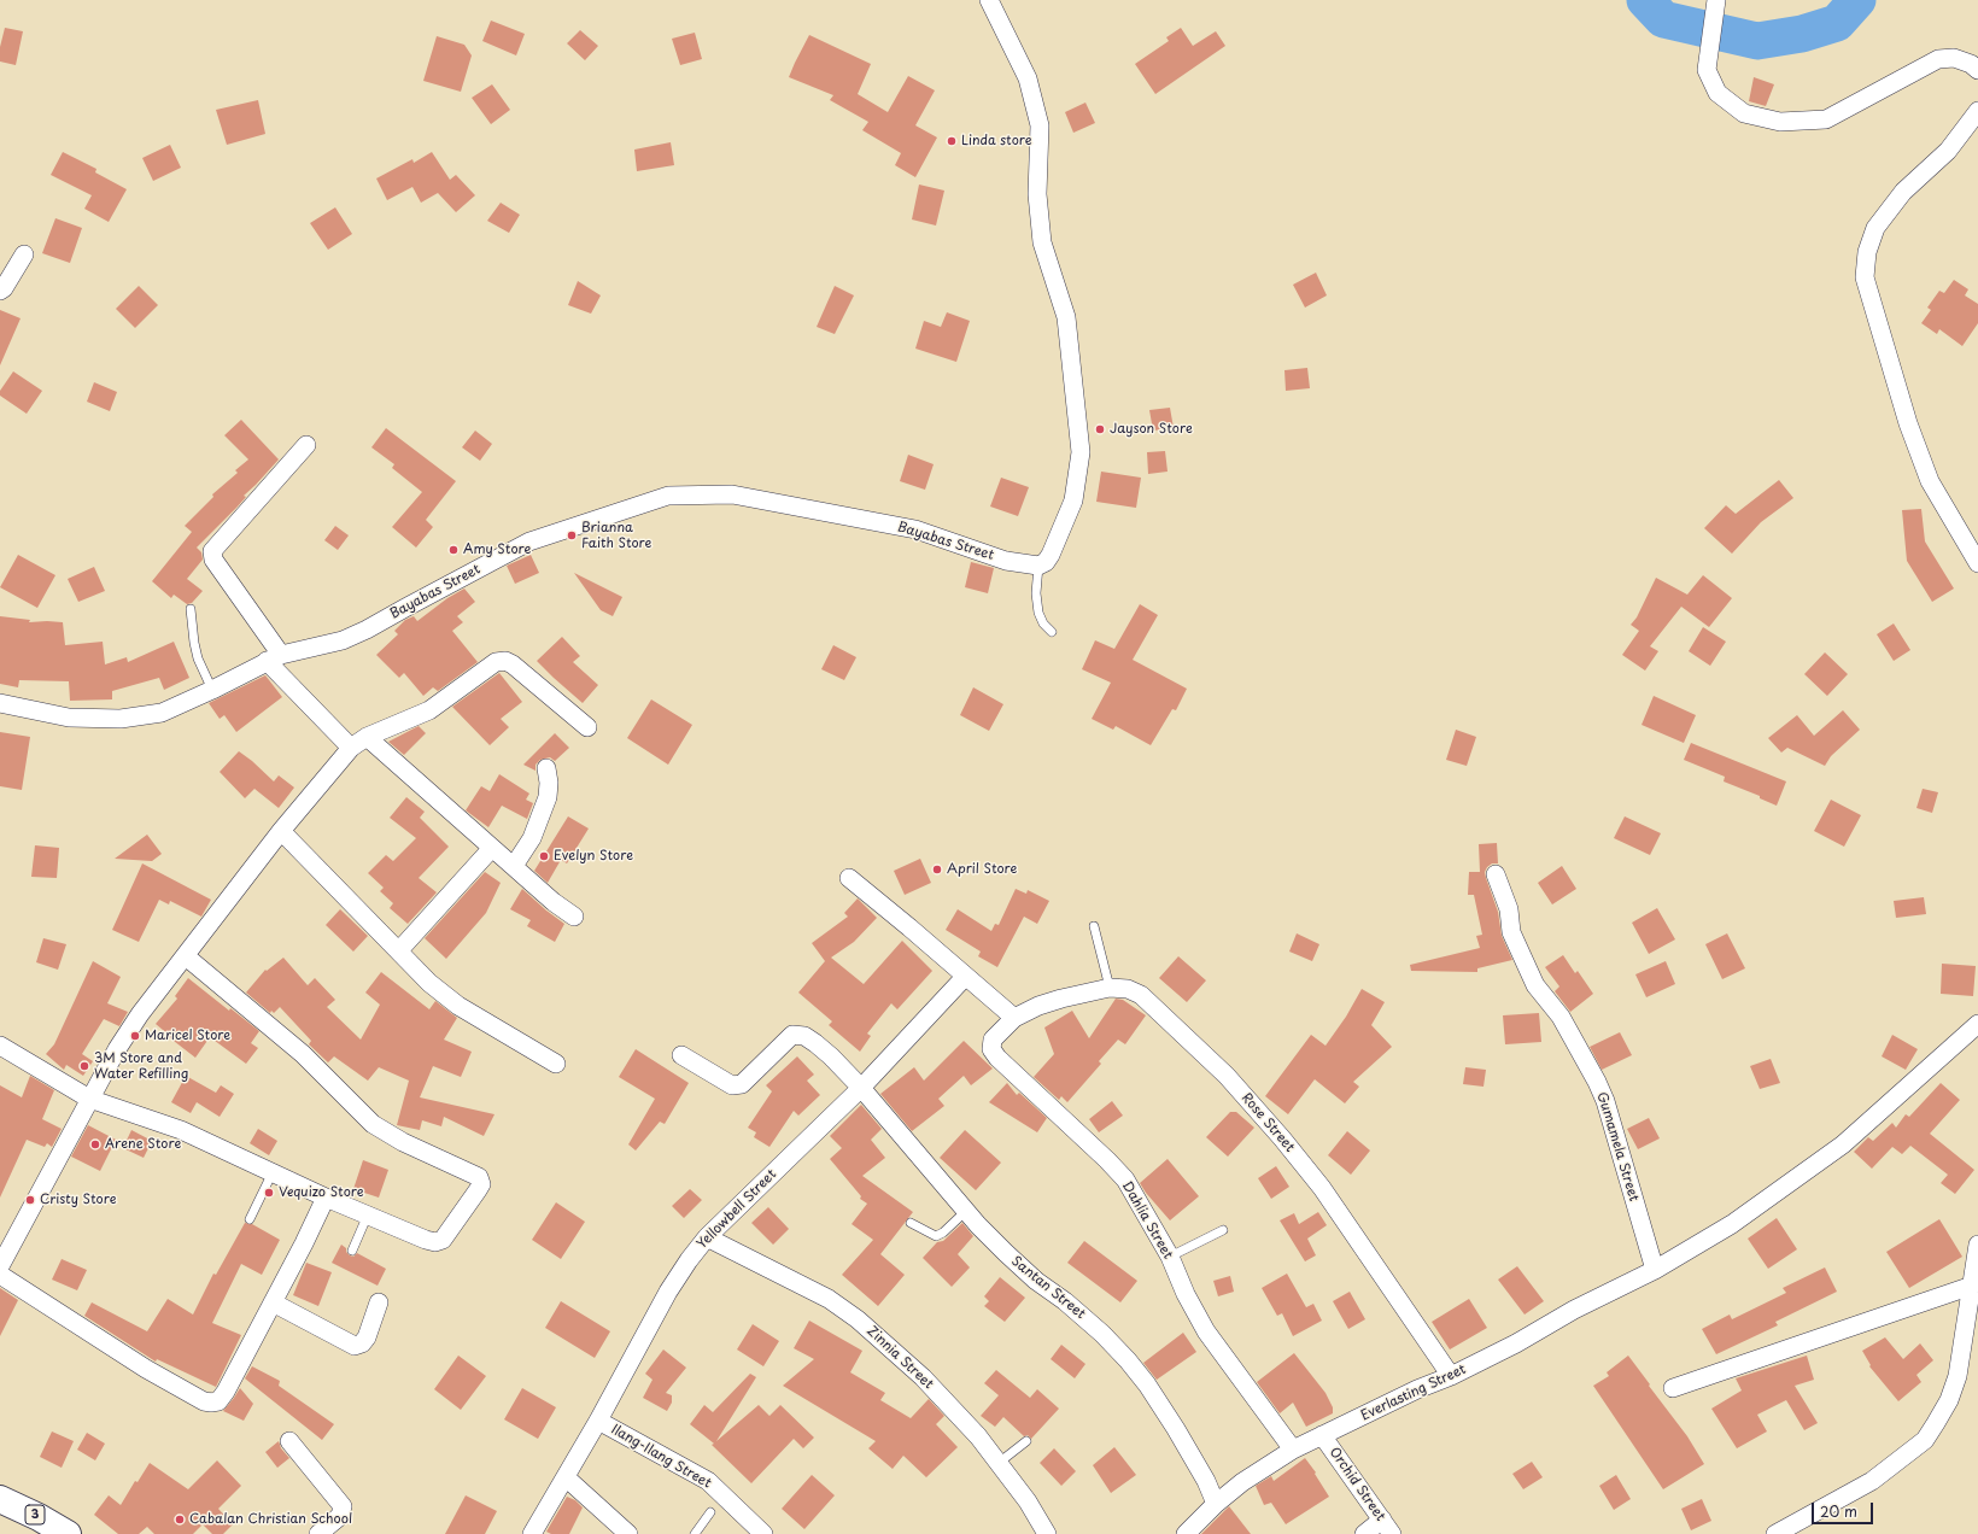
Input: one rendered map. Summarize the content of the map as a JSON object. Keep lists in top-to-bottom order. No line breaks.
{"streets":{"highway":["3"],"street":["Bayabas Street","Rose Street","Gumamela Street","Yellowbell Street","Dahlia Street","Santan Street","Zinnia Street","Everlasting Street","Ilang-Ilang Street","Orchid Street"]},"crossings":[["Rose Street","Dahlia Street"],["Rose Street","Everlasting Street"],["Gumamela Street","Everlasting Street"],["Yellowbell Street","Santan Street"],["Yellowbell Street","Zinnia Street"],["Yellowbell Street","Ilang-Ilang Street"],["Dahlia Street","Everlasting Street"],["Santan Street","Everlasting Street"],["Everlasting Street","Orchid Street"]],"places":["Linda store","Jayson Store","Brianna Faith Store","Amy Store","Evelyn Store","April Store","Maricel Store","3M Store and Water Refilling","Arene Store","Vequizo Store","Cristy Store","Cabalan Christian School"],"scale_bar":"20 m"}
